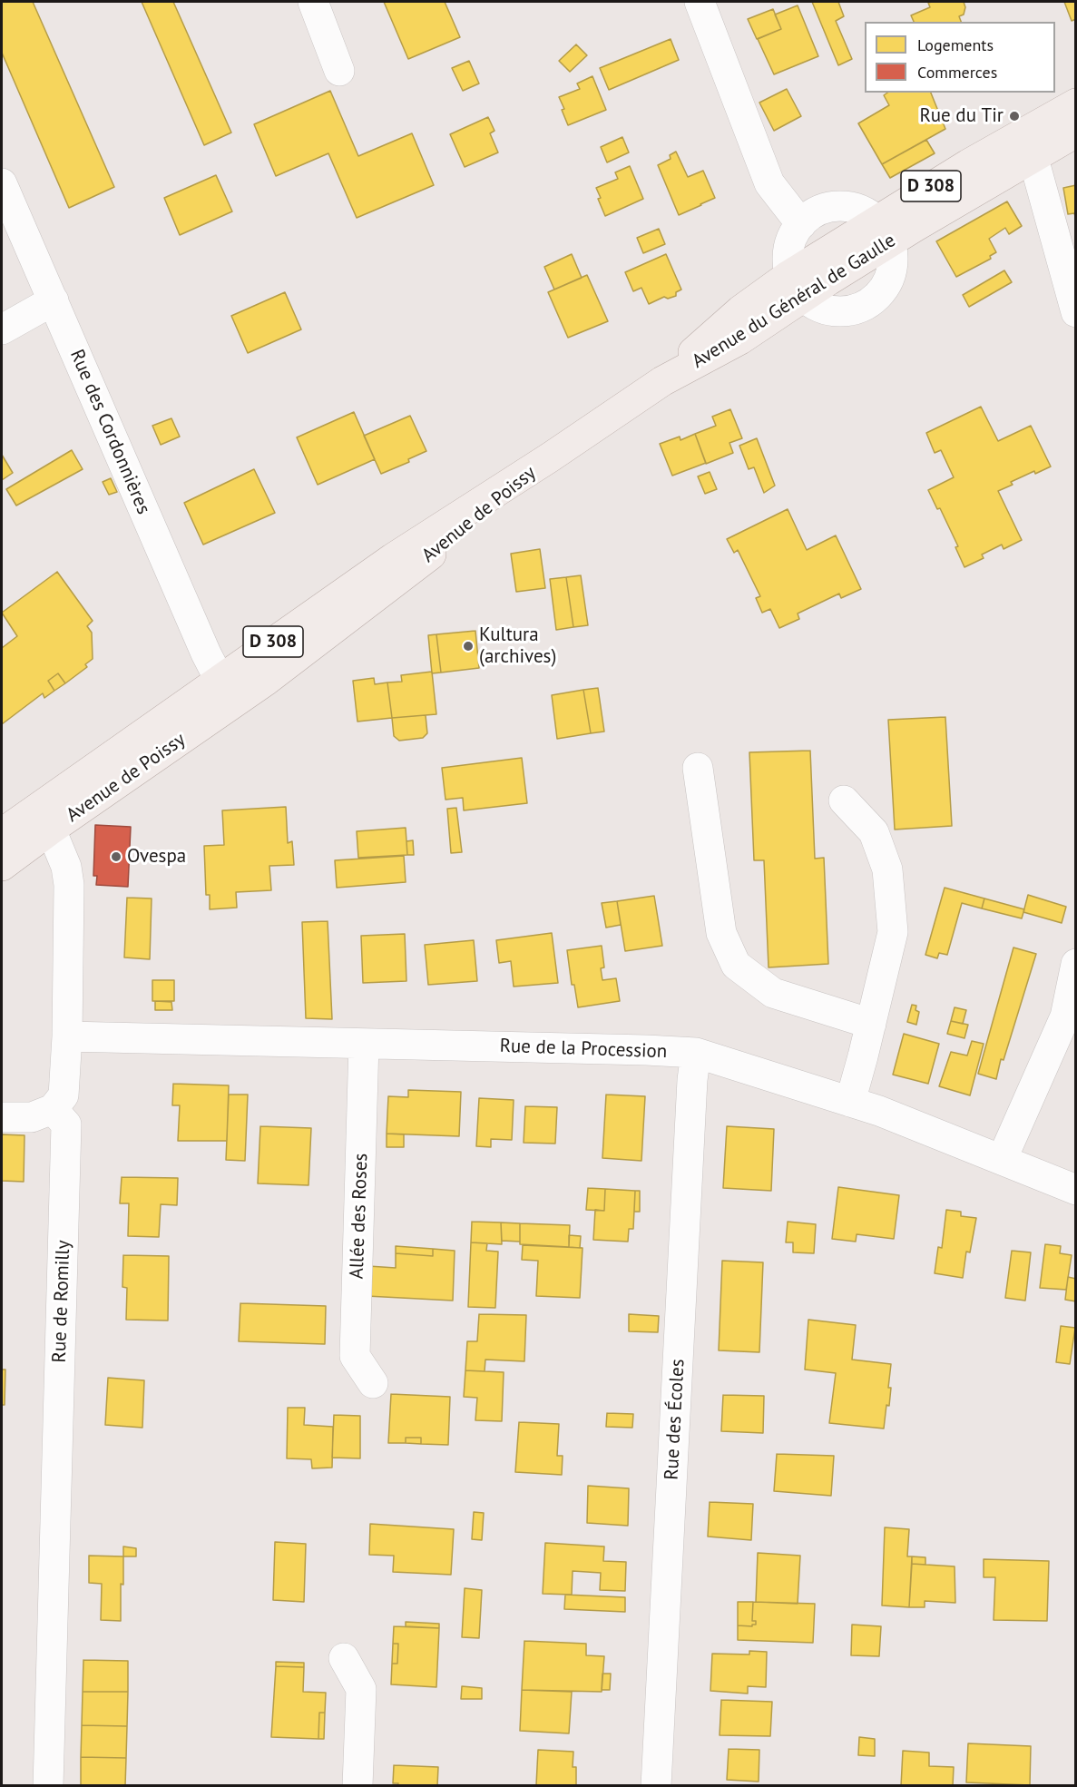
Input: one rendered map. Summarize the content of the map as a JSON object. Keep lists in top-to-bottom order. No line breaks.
{"streets":{"main road":["D 308","Avenue du Général de Gaulle","Avenue de Poissy"],"street":["Rue des Cordonnières","Rue de la Procession","Allée des Roses","Rue de Romilly","Rue des Écoles"]},"crossings":[["Avenue du Général de Gaulle","Avenue de Poissy"],["Rue des Cordonnières","Avenue de Poissy"],["Rue de la Procession","Allée des Roses"],["Rue de la Procession","Rue des Écoles"]],"places":["Rue du Tir","Kultura (archives)","Ovespa"],"legend":["Logements","Commerces"]}
